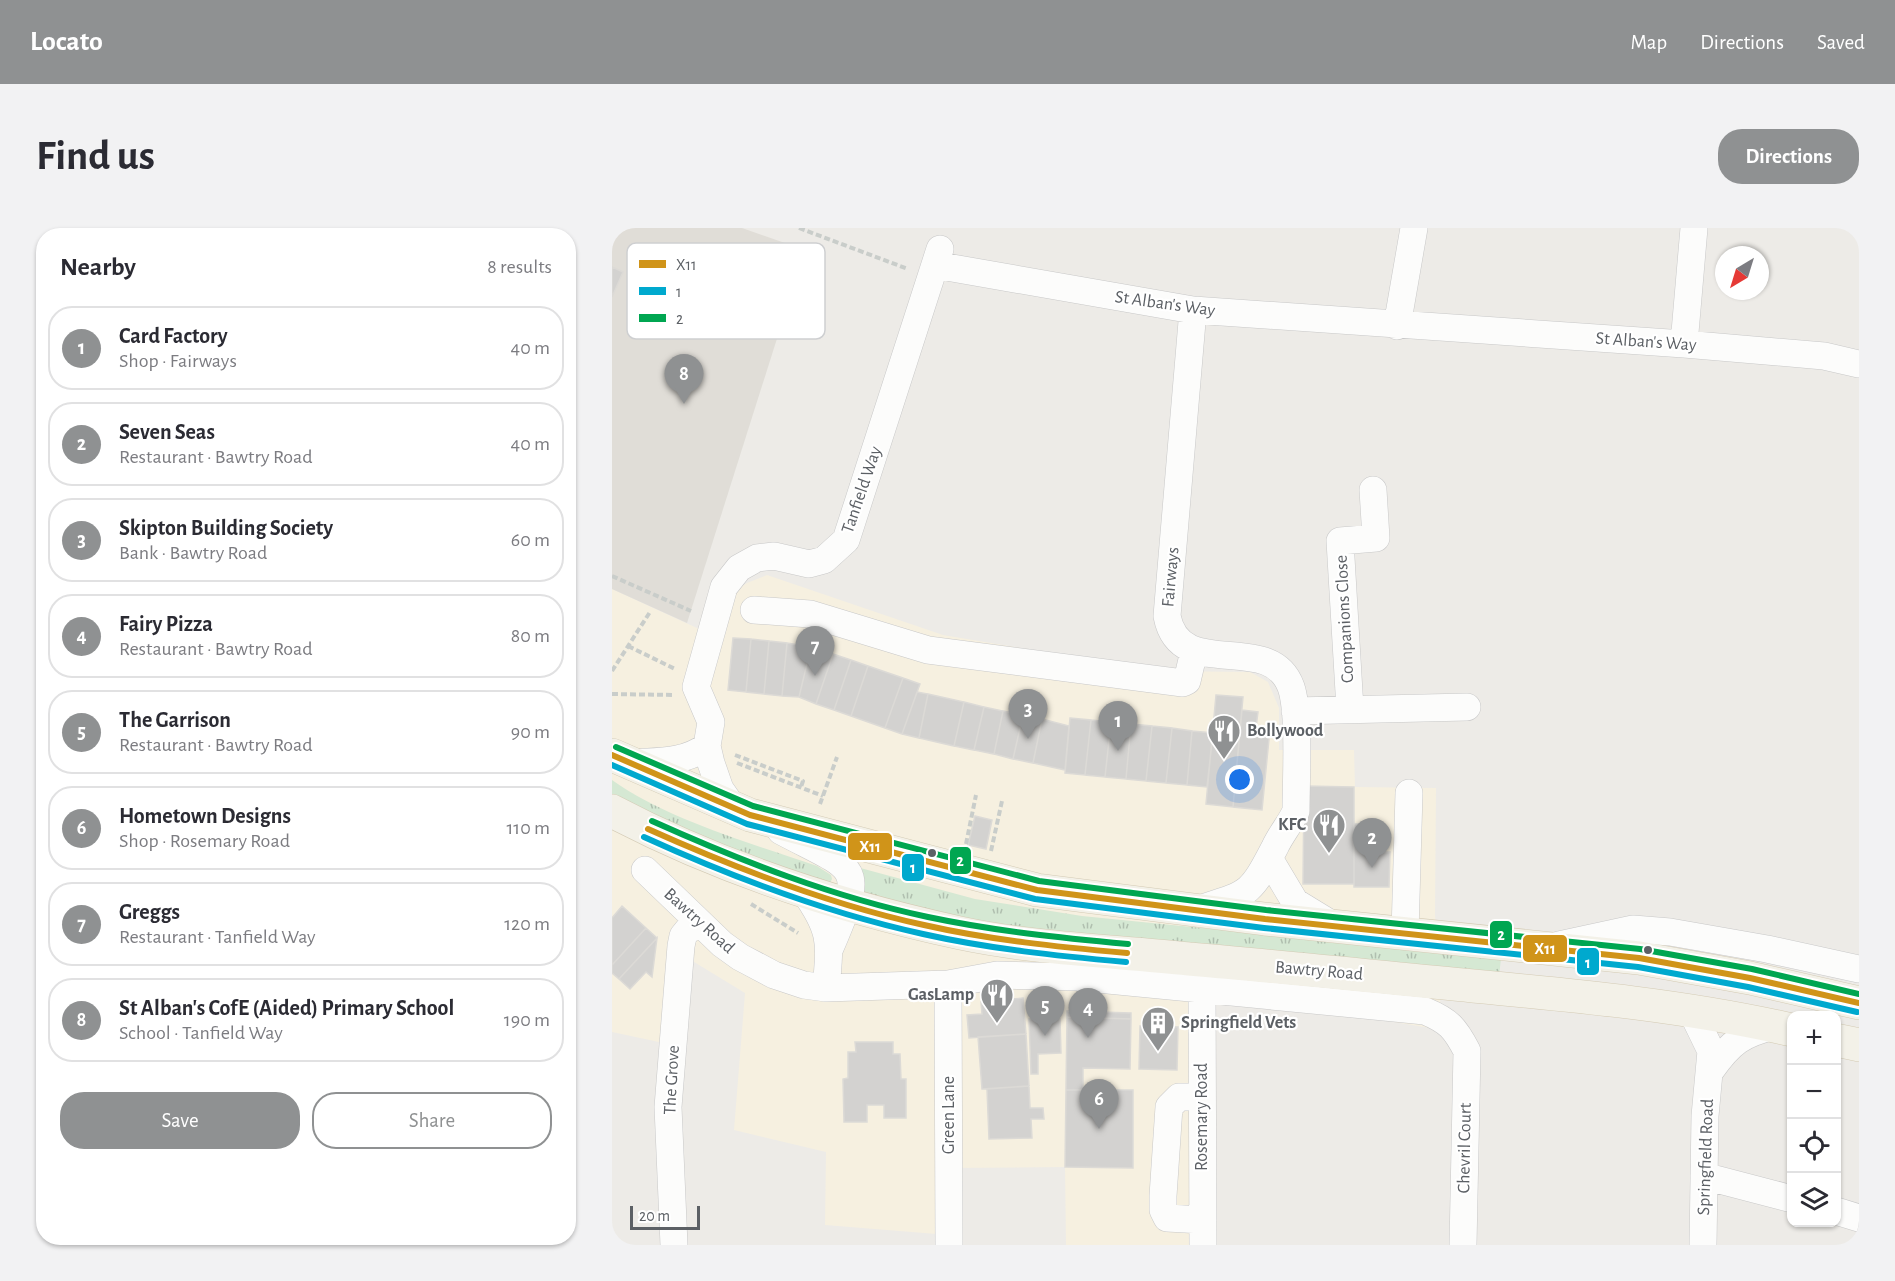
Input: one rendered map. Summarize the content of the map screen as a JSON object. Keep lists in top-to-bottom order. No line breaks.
{"streets":{"main road":["Bawtry Road"],"street":["St Alban's Way","Tanfield Way","Fairways","Companions Close","The Grove","Green Lane","Rosemary Road","Chevril Court","Springfield Road"]},"crossings":[["St Alban's Way","Tanfield Way"],["St Alban's Way","Fairways"],["Bawtry Road","The Grove"],["Bawtry Road","Green Lane"],["Bawtry Road","Rosemary Road"],["Bawtry Road","Chevril Court"],["Bawtry Road","Springfield Road"]],"places":{"restaurant":["Bollywood","KFC","GasLamp"],"building":["Springfield Vets"]},"lines":["transit line 2","transit line X11","transit line 1"],"legend":["X11","1","2"],"scale_bar":"20 m","north":"bottom left","page":{"header":"Locato","nav":["Map","Directions","Saved"],"buttons":["Directions",["Save","Share"]],"title":"Find us","heading":["Nearby","8 results"],"list":[{"mark":"1","name":"Card Factory","note":"Shop · Fairways","value":"40 m"},{"mark":"2","name":"Seven Seas","note":"Restaurant · Bawtry Road","value":"40 m"},{"mark":"3","name":"Skipton Building Society","note":"Bank · Bawtry Road","value":"60 m"},{"mark":"4","name":"Fairy Pizza","note":"Restaurant · Bawtry Road","value":"80 m"},{"mark":"5","name":"The Garrison","note":"Restaurant · Bawtry Road","value":"90 m"},{"mark":"6","name":"Hometown Designs","note":"Shop · Rosemary Road","value":"110 m"},{"mark":"7","name":"Greggs","note":"Restaurant · Tanfield Way","value":"120 m"},{"mark":"8","name":"St Alban's CofE (Aided) Primary School","note":"School · Tanfield Way","value":"190 m"}],"pins":["8","7","3","1","2","5","4","6"],"map_buttons":["+","−"],"scale":"20 m"}}
